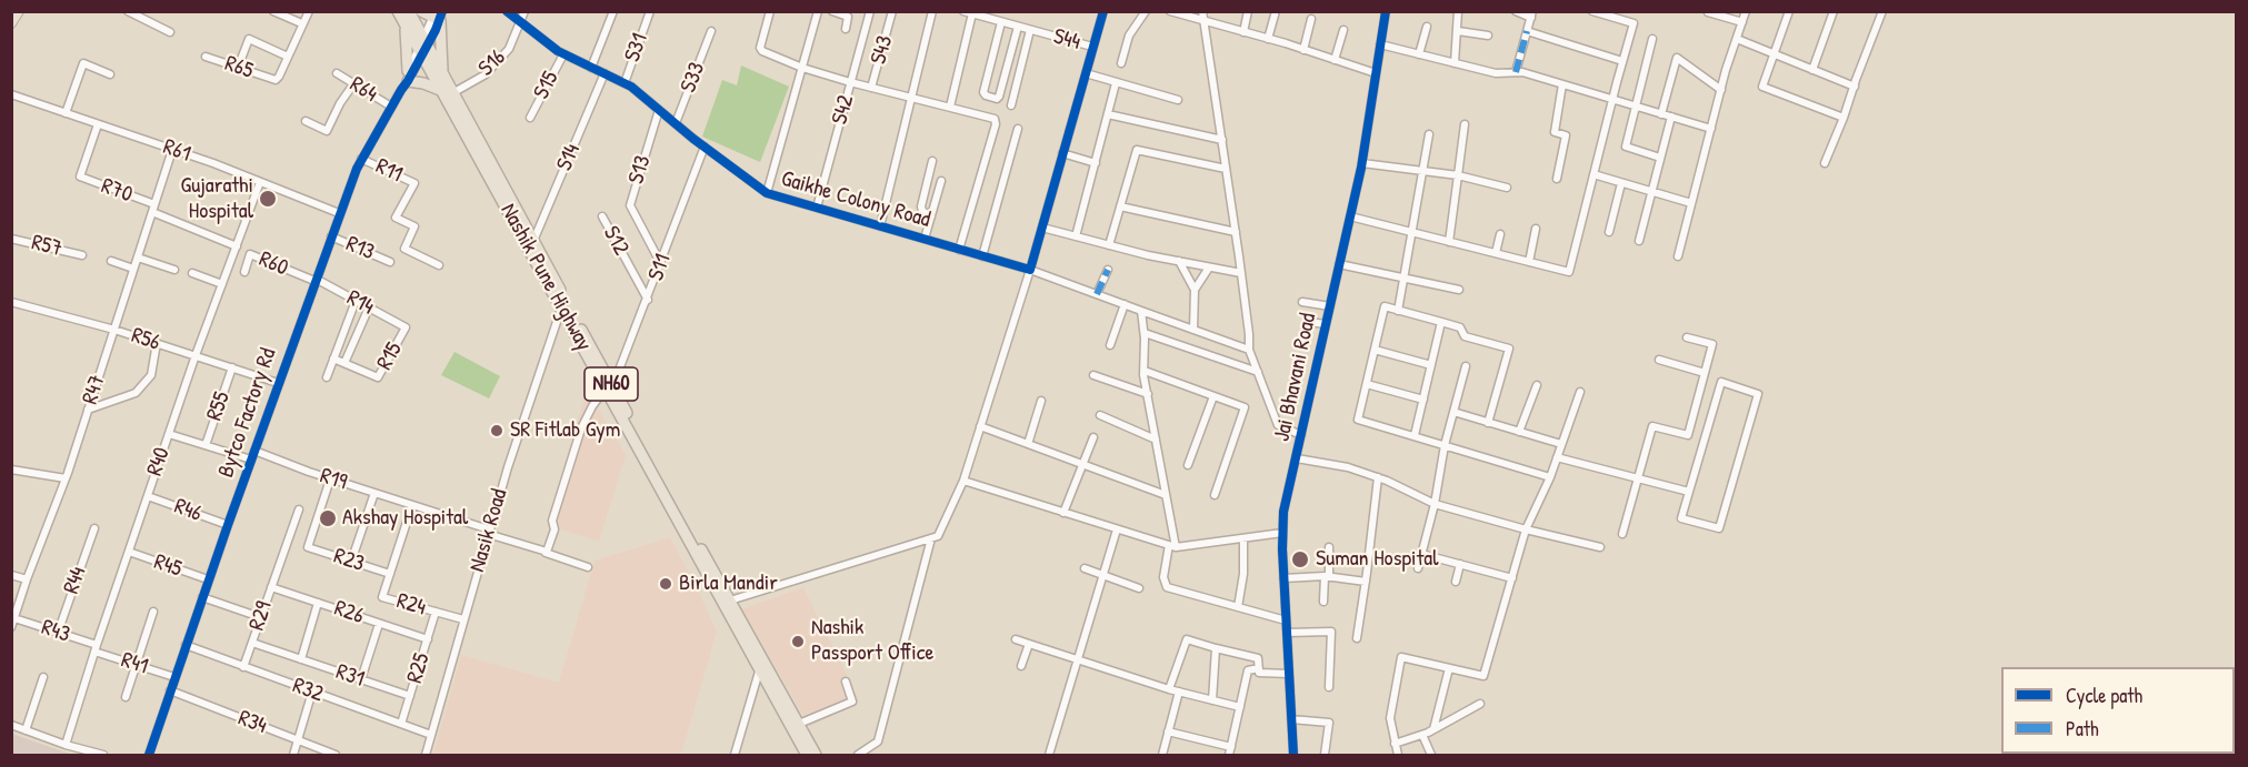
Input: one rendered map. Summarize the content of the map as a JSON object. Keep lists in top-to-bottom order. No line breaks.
{"streets":{"highway":["Nashik Pune Highway","NH60"],"street":["S44","S31","S43","S16","R65","S33","S15","R64","S42","R61","S14","S13","R11","R70","Gaikhe Colony Road","S12","R57","R13","R60","S11","R14","R56","R15","Jai Bhavani Road","R47","R55","Bytco Factory Rd","R40","R19","R46","Nasik Road","R23","R45","R44","R24","R26","R29","R43","R41","R25","R31","R32","R34"]},"crossings":[["S31","Gaikhe Colony Road"],["S16","Gaikhe Colony Road"],["S16","Nashik Pune Highway"],["S33","Gaikhe Colony Road"],["S15","Gaikhe Colony Road"],["R64","Bytco Factory Rd"],["S42","Gaikhe Colony Road"],["R61","R70"],["R61","R47"],["R61","Bytco Factory Rd"],["R61","R40"],["S14","Gaikhe Colony Road"],["S14","Nashik Pune Highway"],["S13","Gaikhe Colony Road"],["S13","S11"],["R11","Bytco Factory Rd"],["R70","R47"],["R70","R40"],["Gaikhe Colony Road","S11"],["S12","S11"],["R13","Bytco Factory Rd"],["R60","R14"],["R60","Bytco Factory Rd"],["S11","Nashik Pune Highway"],["S11","R19"],["Nashik Pune Highway","Bytco Factory Rd"],["Nashik Pune Highway","Nasik Road"],["R14","R15"],["R14","Bytco Factory Rd"],["R56","R47"],["R56","R55"],["R56","Bytco Factory Rd"],["R56","R40"],["R47","R43"],["Bytco Factory Rd","R19"],["Bytco Factory Rd","R46"],["Bytco Factory Rd","R45"],["Bytco Factory Rd","R41"],["Bytco Factory Rd","R32"],["Bytco Factory Rd","R34"],["R40","R46"],["R40","R45"],["R40","R43"],["R40","R41"],["R19","Nasik Road"],["R19","R23"],["Nasik Road","R24"],["Nasik Road","R32"],["R23","R24"],["R44","R43"],["R24","R25"],["R26","R29"],["R26","R25"],["R29","R31"],["R29","R32"],["R43","R41"],["R25","R31"],["R25","R32"]],"places":["Gujarathi Hospital","SR Fitlab Gym","Akshay Hospital","Suman Hospital","Birla Mandir","Nashik Passport Office"],"legend":["Cycle path","Path"]}
